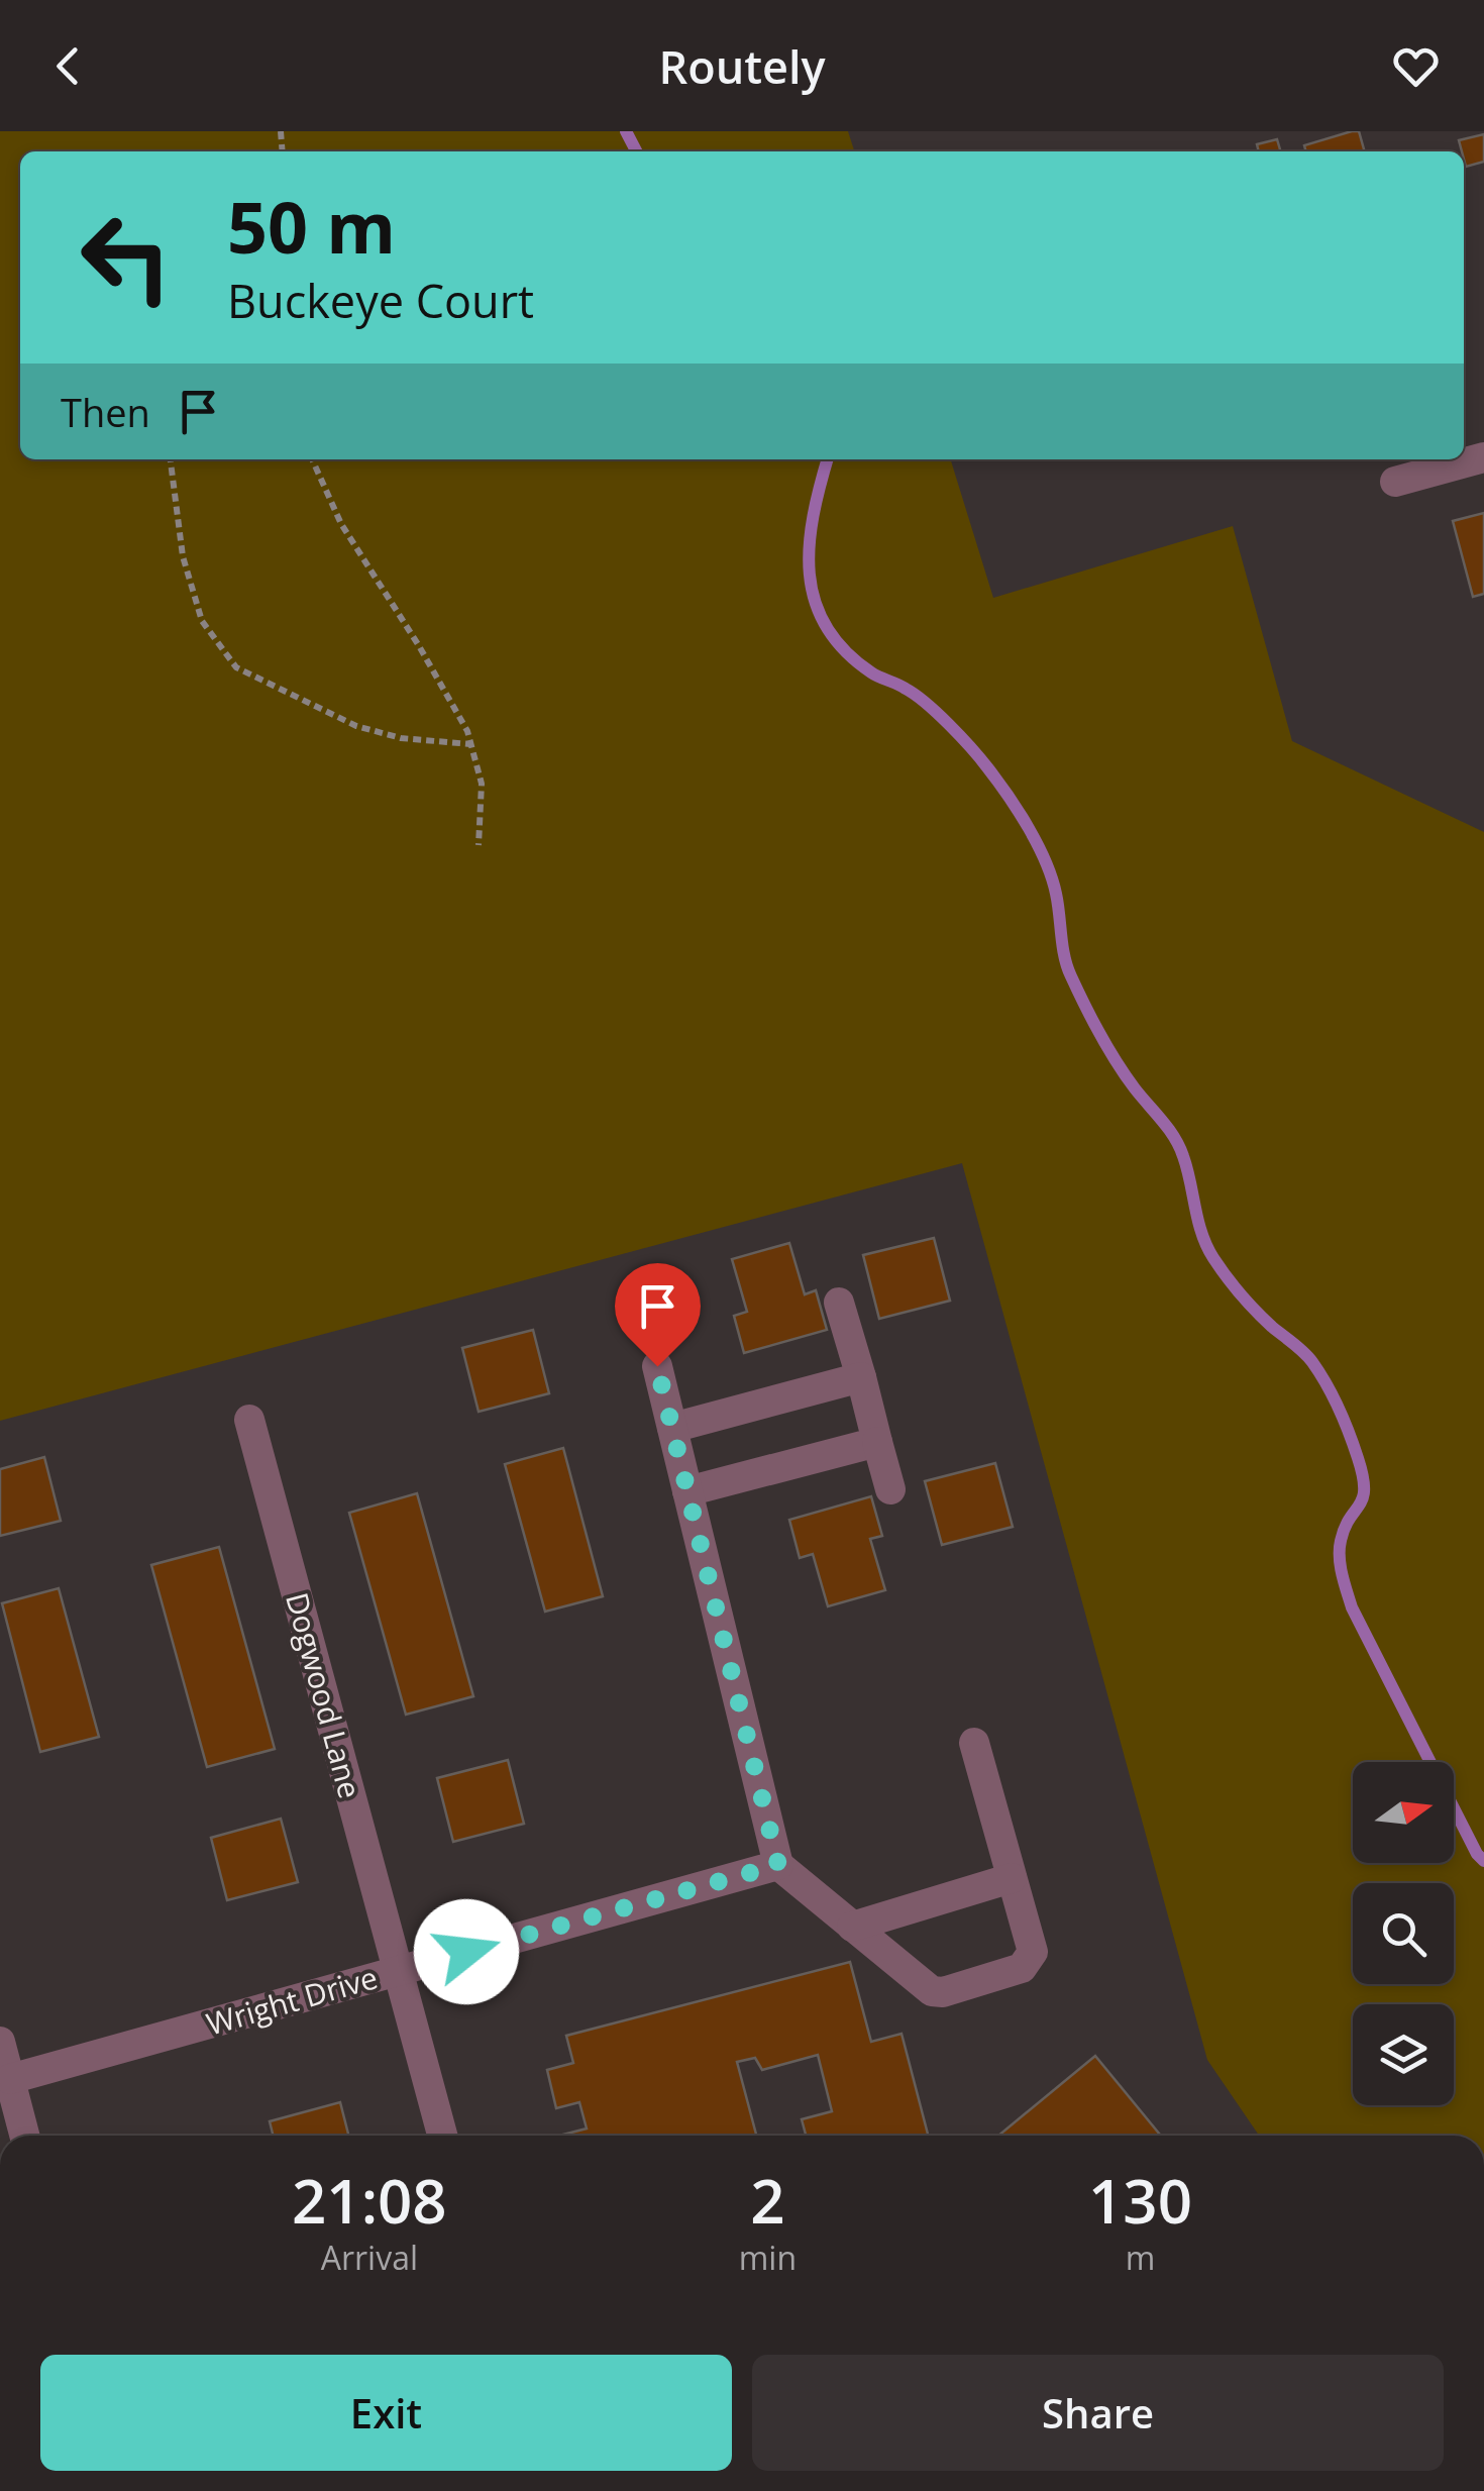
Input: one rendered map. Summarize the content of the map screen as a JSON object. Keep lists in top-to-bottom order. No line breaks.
{"streets":{"street":["Dogwood Lane","Wright Drive"]},"crossings":[["Dogwood Lane","Wright Drive"]],"north":"right","page":{"header":"Routely","turn":["50 m","Buckeye Court"],"then":"Then","eta":["21:08","Arrival","2","min","130","m"],"buttons":["Exit","Share"]}}
